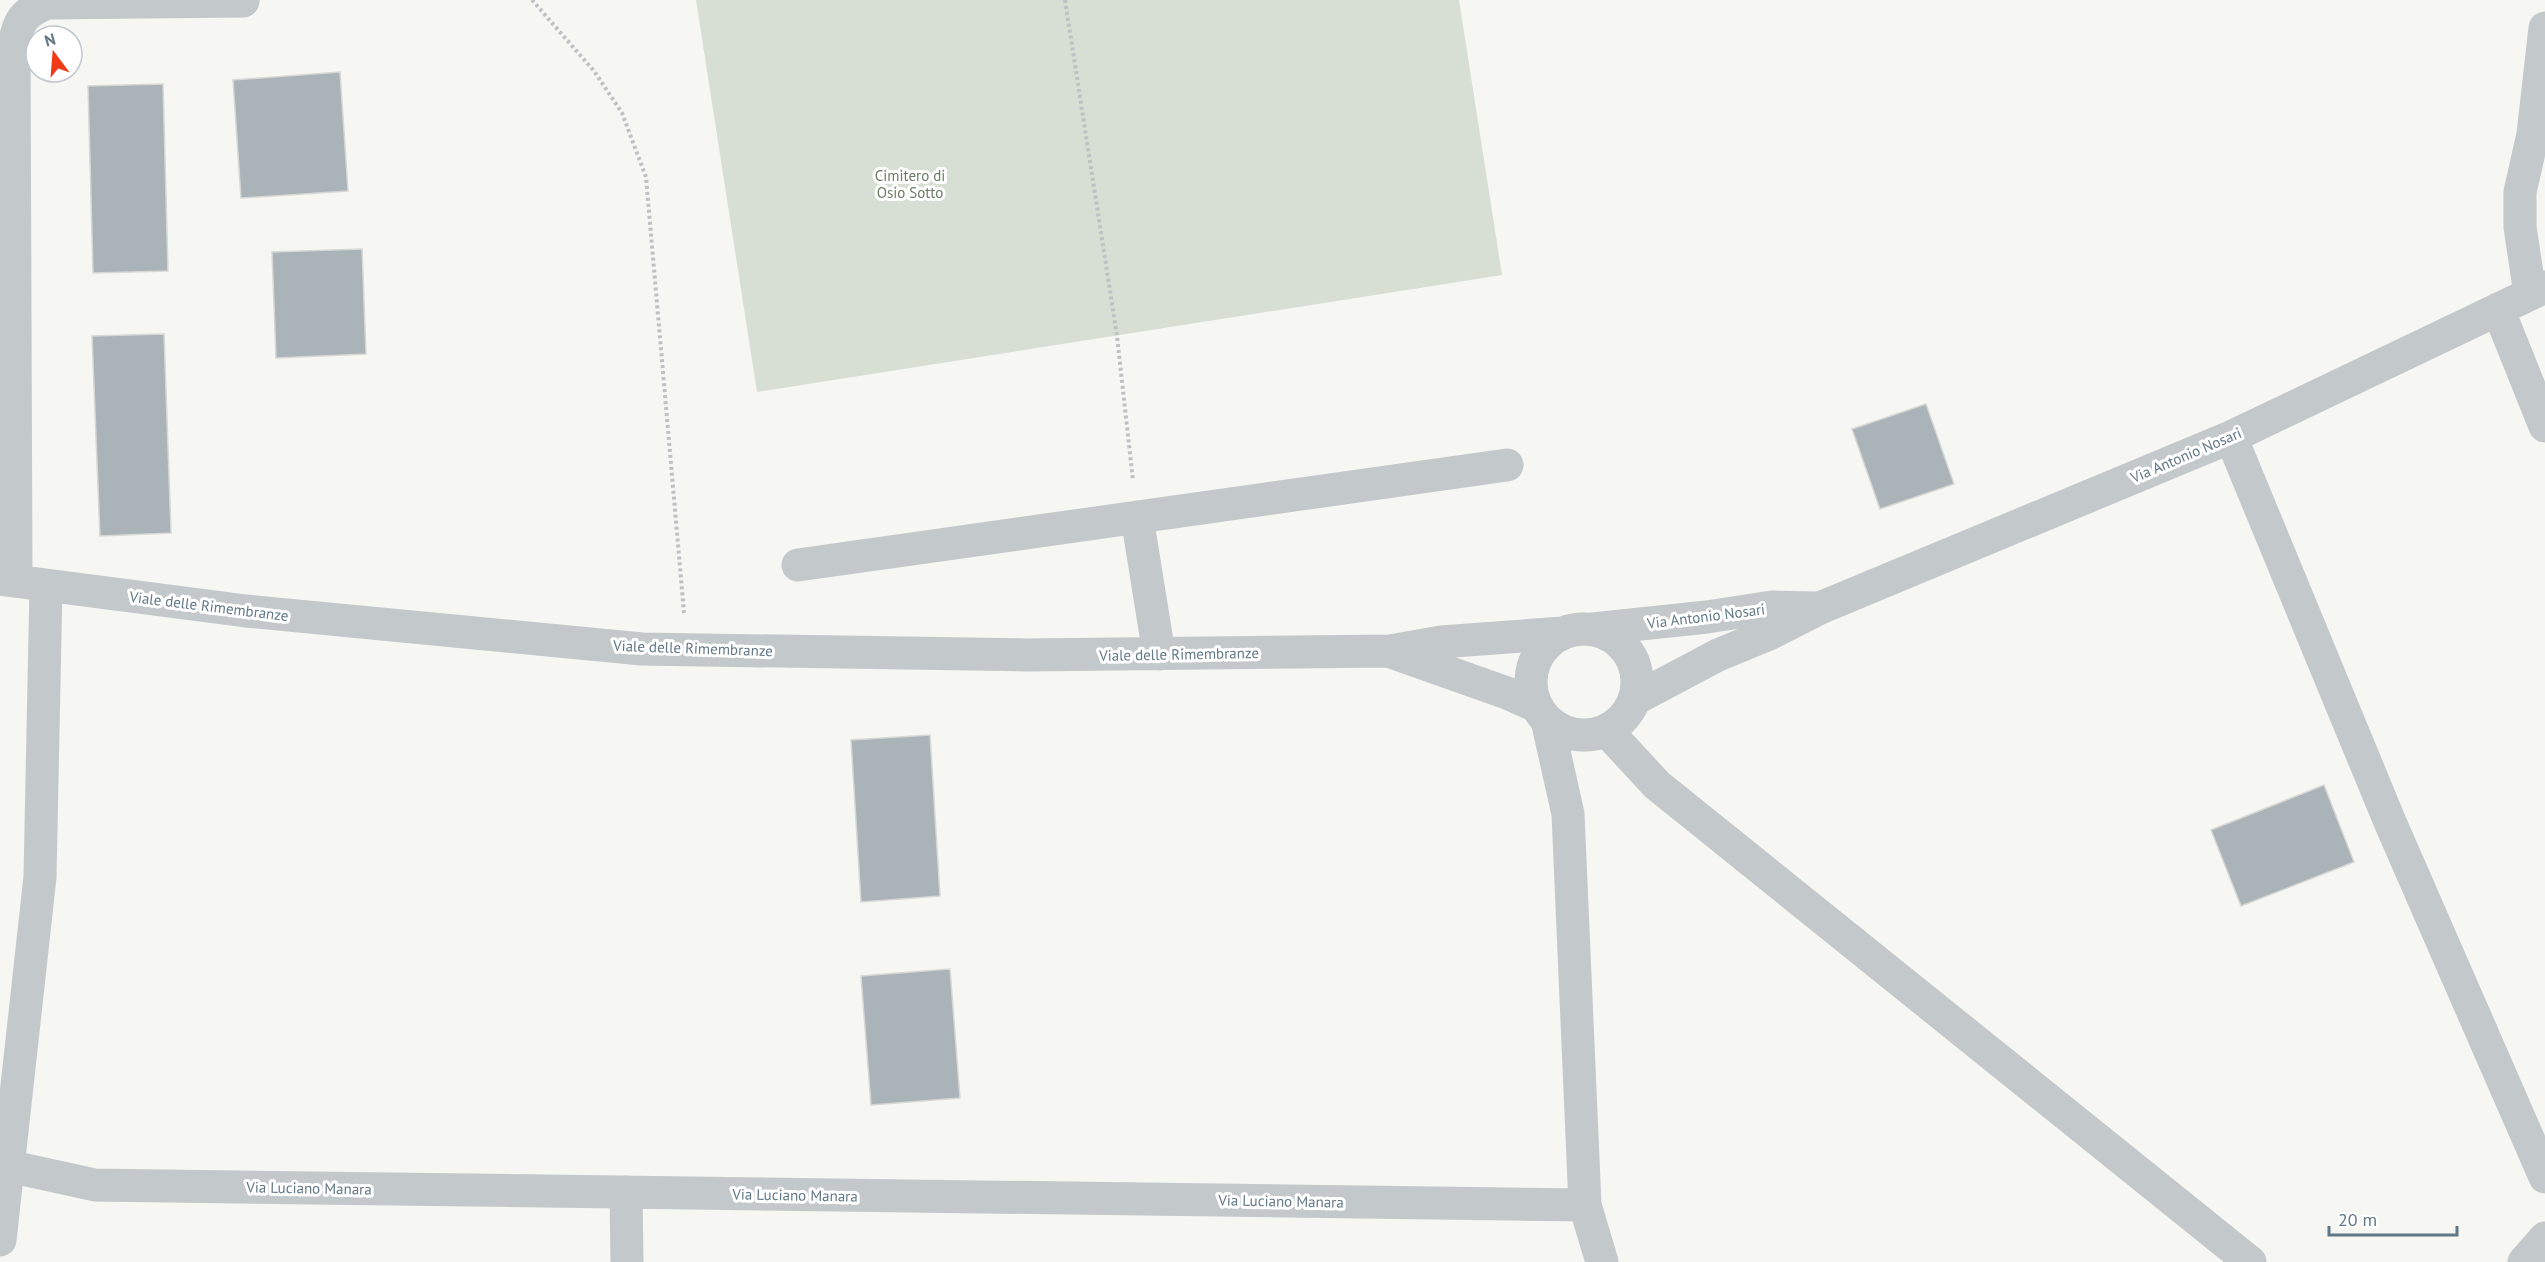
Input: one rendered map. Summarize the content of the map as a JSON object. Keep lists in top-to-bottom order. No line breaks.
{"streets":{"street":["Via Antonio Nosari","Viale delle Rimembranze","Via Luciano Manara"]},"crossings":[["Via Antonio Nosari","Viale delle Rimembranze"]],"parks":["Cimitero di Osio Sotto"],"scale_bar":"20 m","north":"top"}
